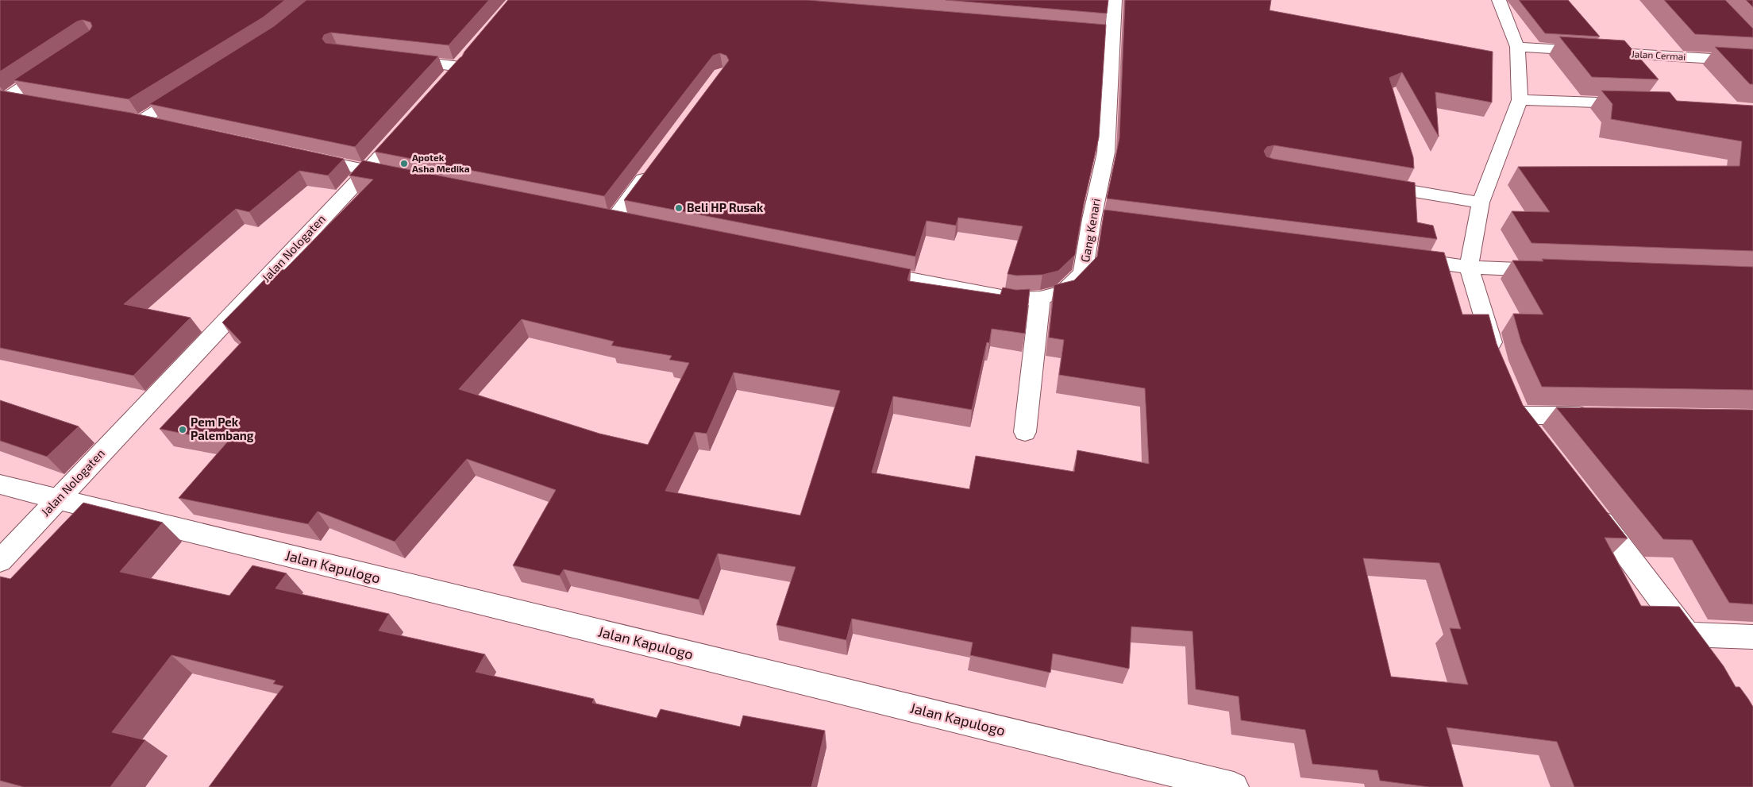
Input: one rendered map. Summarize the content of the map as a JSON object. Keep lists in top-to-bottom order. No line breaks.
{"streets":{"street":["Jalan Cermai","Gang Kenari","Jalan Nologaten","Jalan Kapulogo"]},"crossings":[["Jalan Nologaten","Jalan Kapulogo"]],"places":["Apotek Asha Medika","Beli HP Rusak","Pem Pek Palembang"]}
